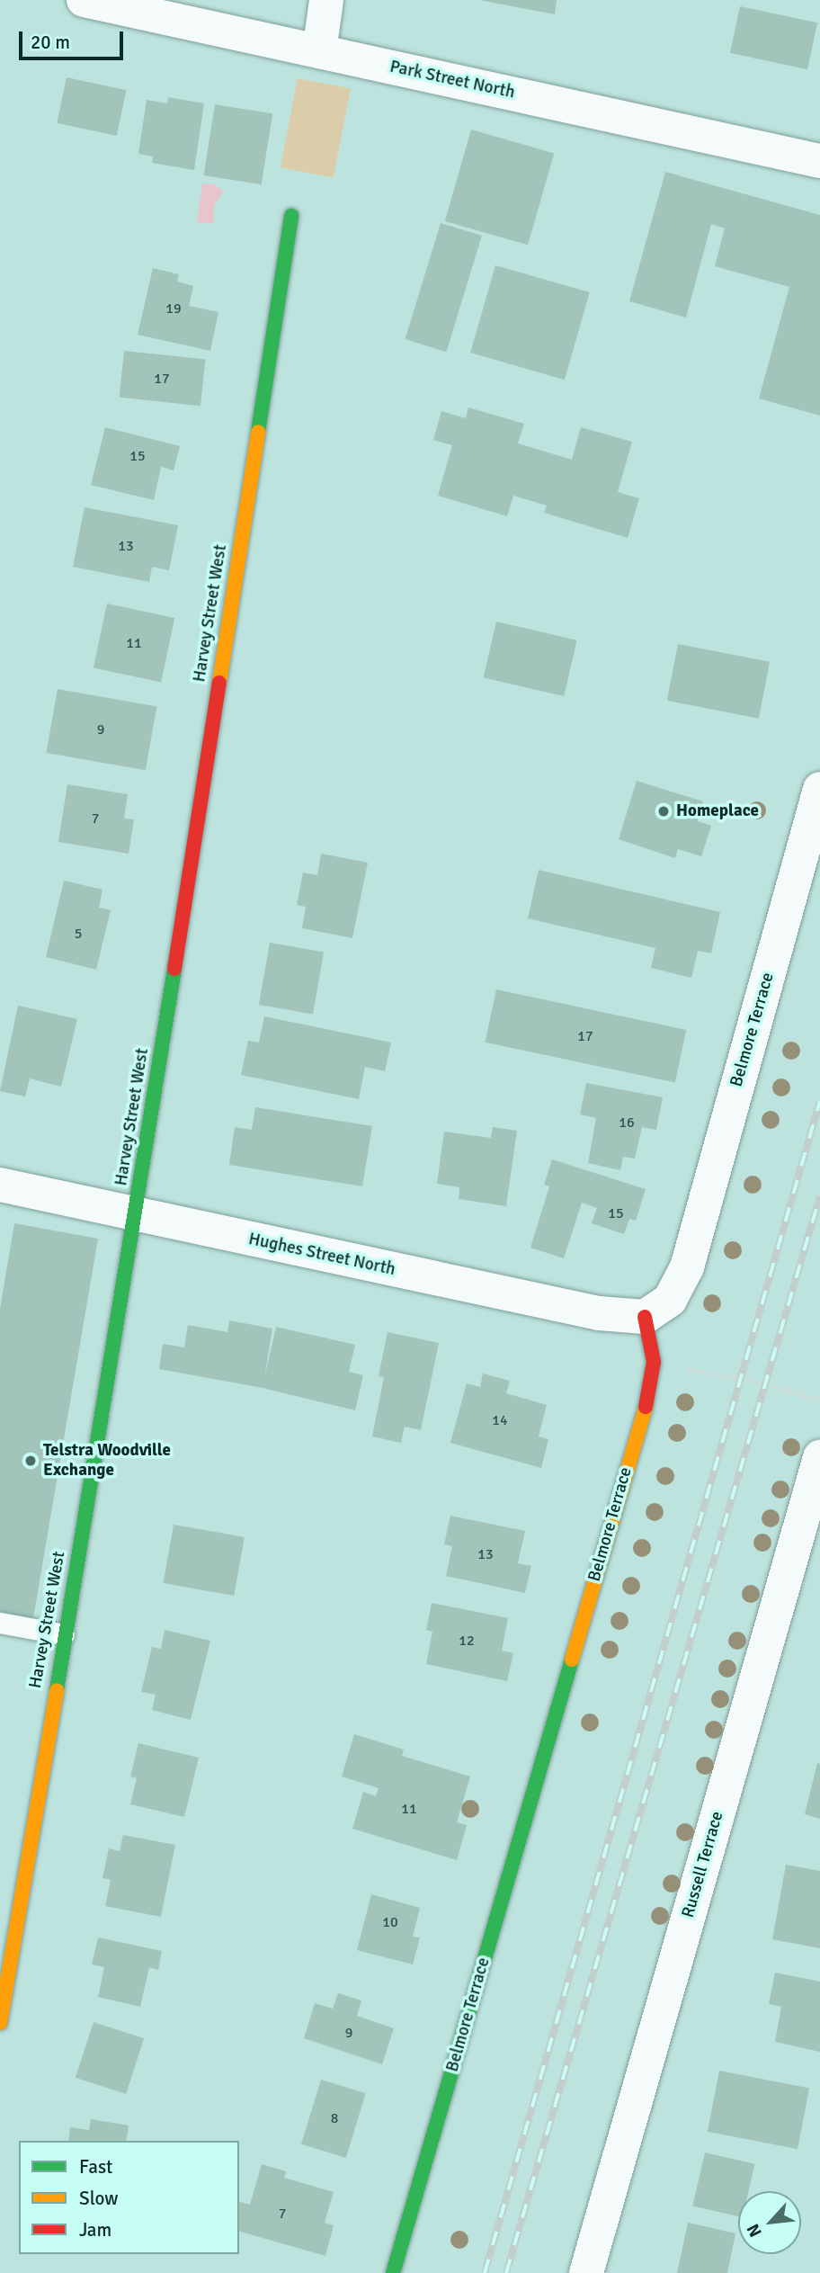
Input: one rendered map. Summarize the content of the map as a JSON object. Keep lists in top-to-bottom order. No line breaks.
{"streets":{"street":["Park Street North","Harvey Street West","Belmore Terrace","Hughes Street North","Russell Terrace"]},"crossings":[["Harvey Street West","Hughes Street North"],["Belmore Terrace","Hughes Street North"]],"places":["Homeplace","Telstra Woodville Exchange"],"house_numbers":["19","17","15","13","11","9","7","5","17","16","15","14","13","12","11","10","9","8","7"],"legend":["Fast","Slow","Jam"],"scale_bar":"20 m","north":"bottom left"}
